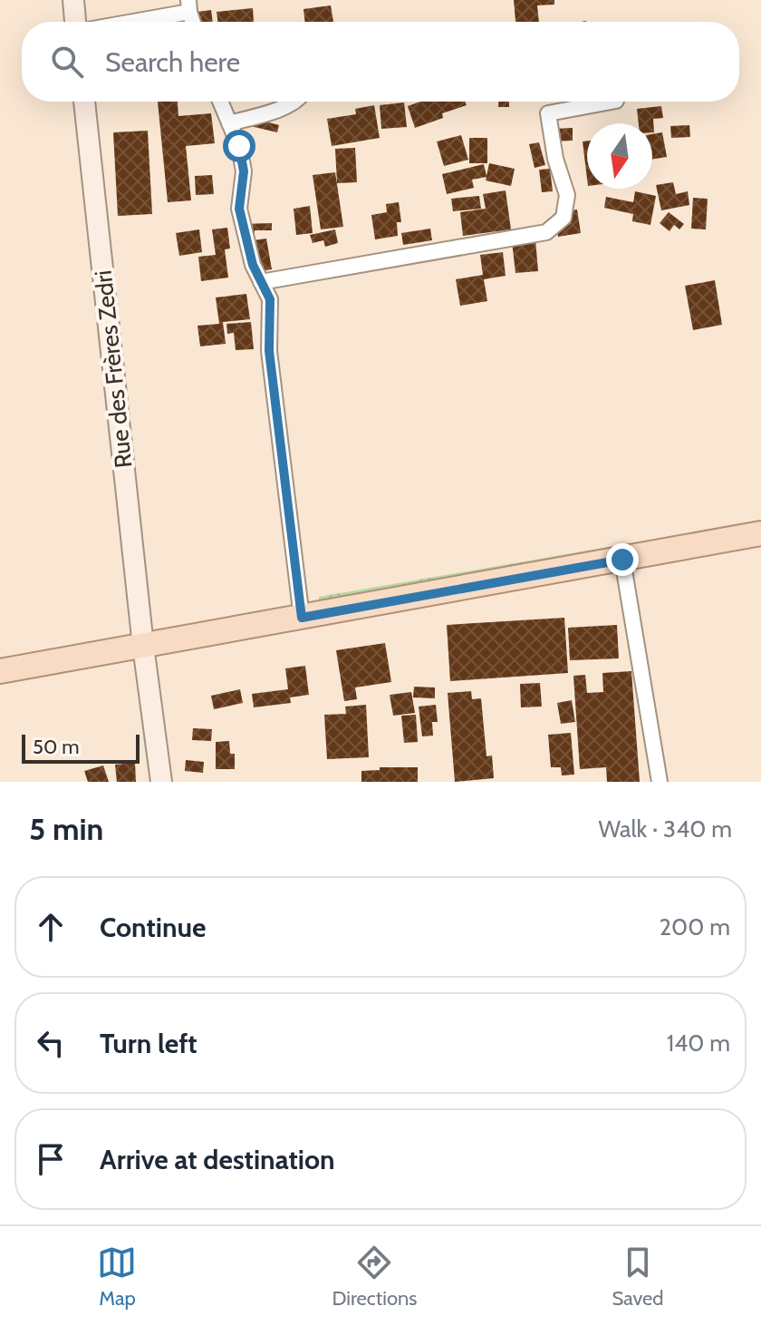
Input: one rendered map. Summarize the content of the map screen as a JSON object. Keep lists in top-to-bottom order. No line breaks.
{"streets":{"main road":["Rue des Frères Zedri"]},"scale_bar":"50 m","north":"bottom","page":{"search":"Search here","scale":"50 m","heading":["5 min","Walk · 340 m"],"list":[["Continue","200 m"],["Turn left","140 m"],"Arrive at destination"],"nav":["Map","Directions","Saved"]}}
